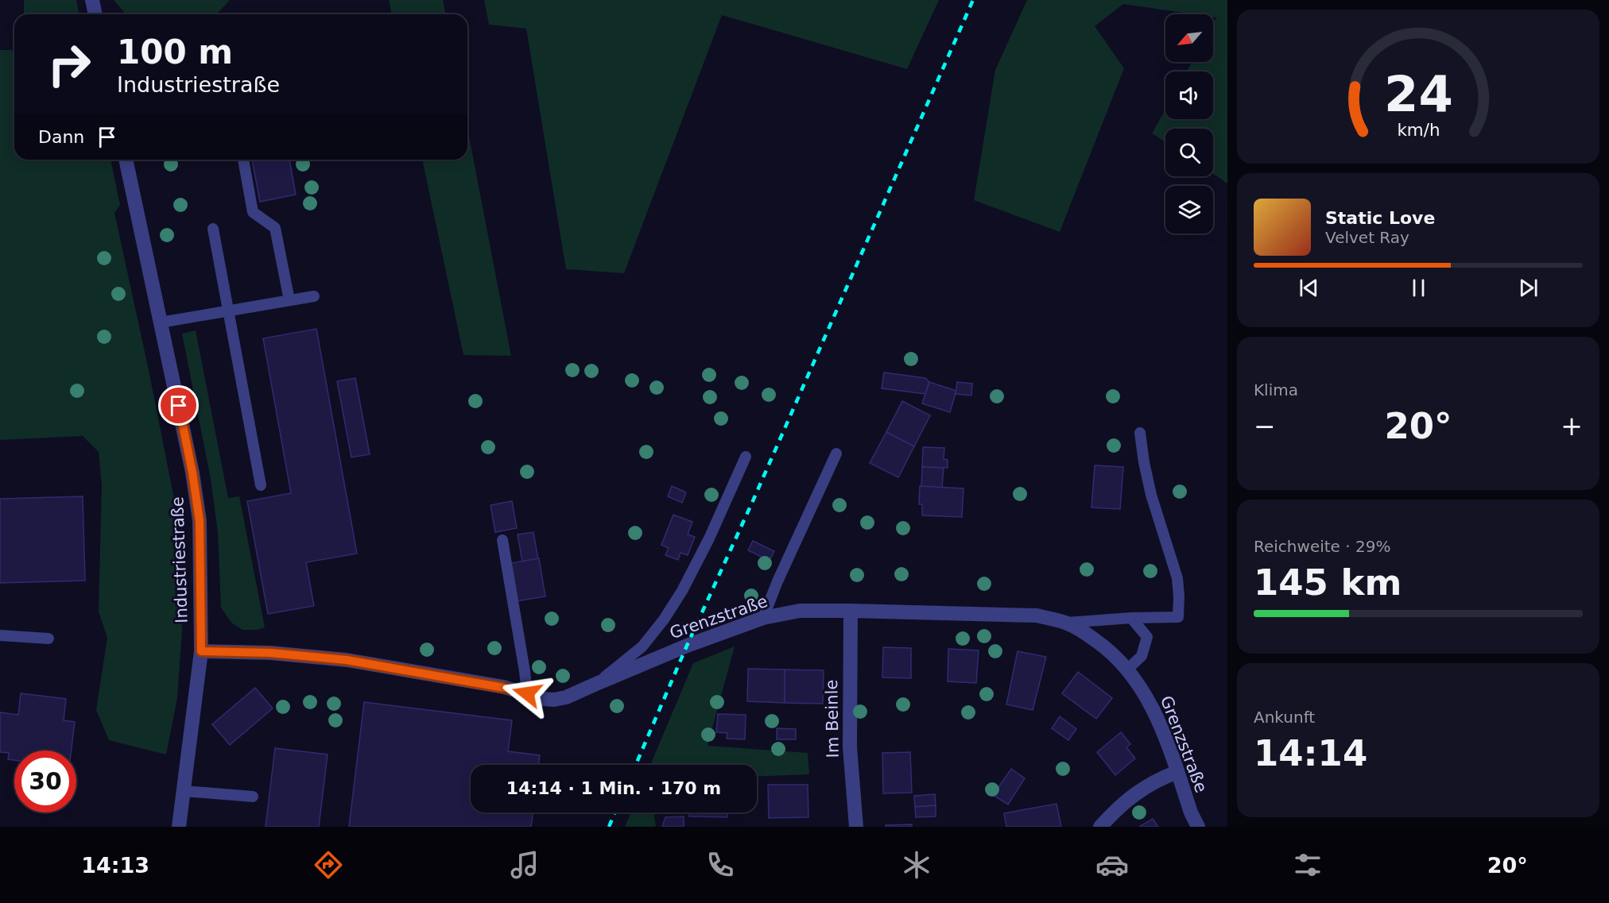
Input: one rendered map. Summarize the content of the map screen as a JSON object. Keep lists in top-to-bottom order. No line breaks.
{"streets":{"street":["Industriestraße","Grenzstraße","Im Beinle"]},"crossings":[["Industriestraße","Grenzstraße"],["Grenzstraße","Im Beinle"]],"north":"bottom left","page":{"turn":["100 m","Industriestraße"],"then":"Dann","song":["Static Love","Velvet Ray"],"tile":["Klima",["Reichweite · 29%","145 km"],["Ankunft","14:14"]],"heat":["−","20°","+"],"limit":"30","trip":"14:14 · 1 Min. · 170 m","tabs":["14:13","20°"],"gauge":["24","km/h"]}}
